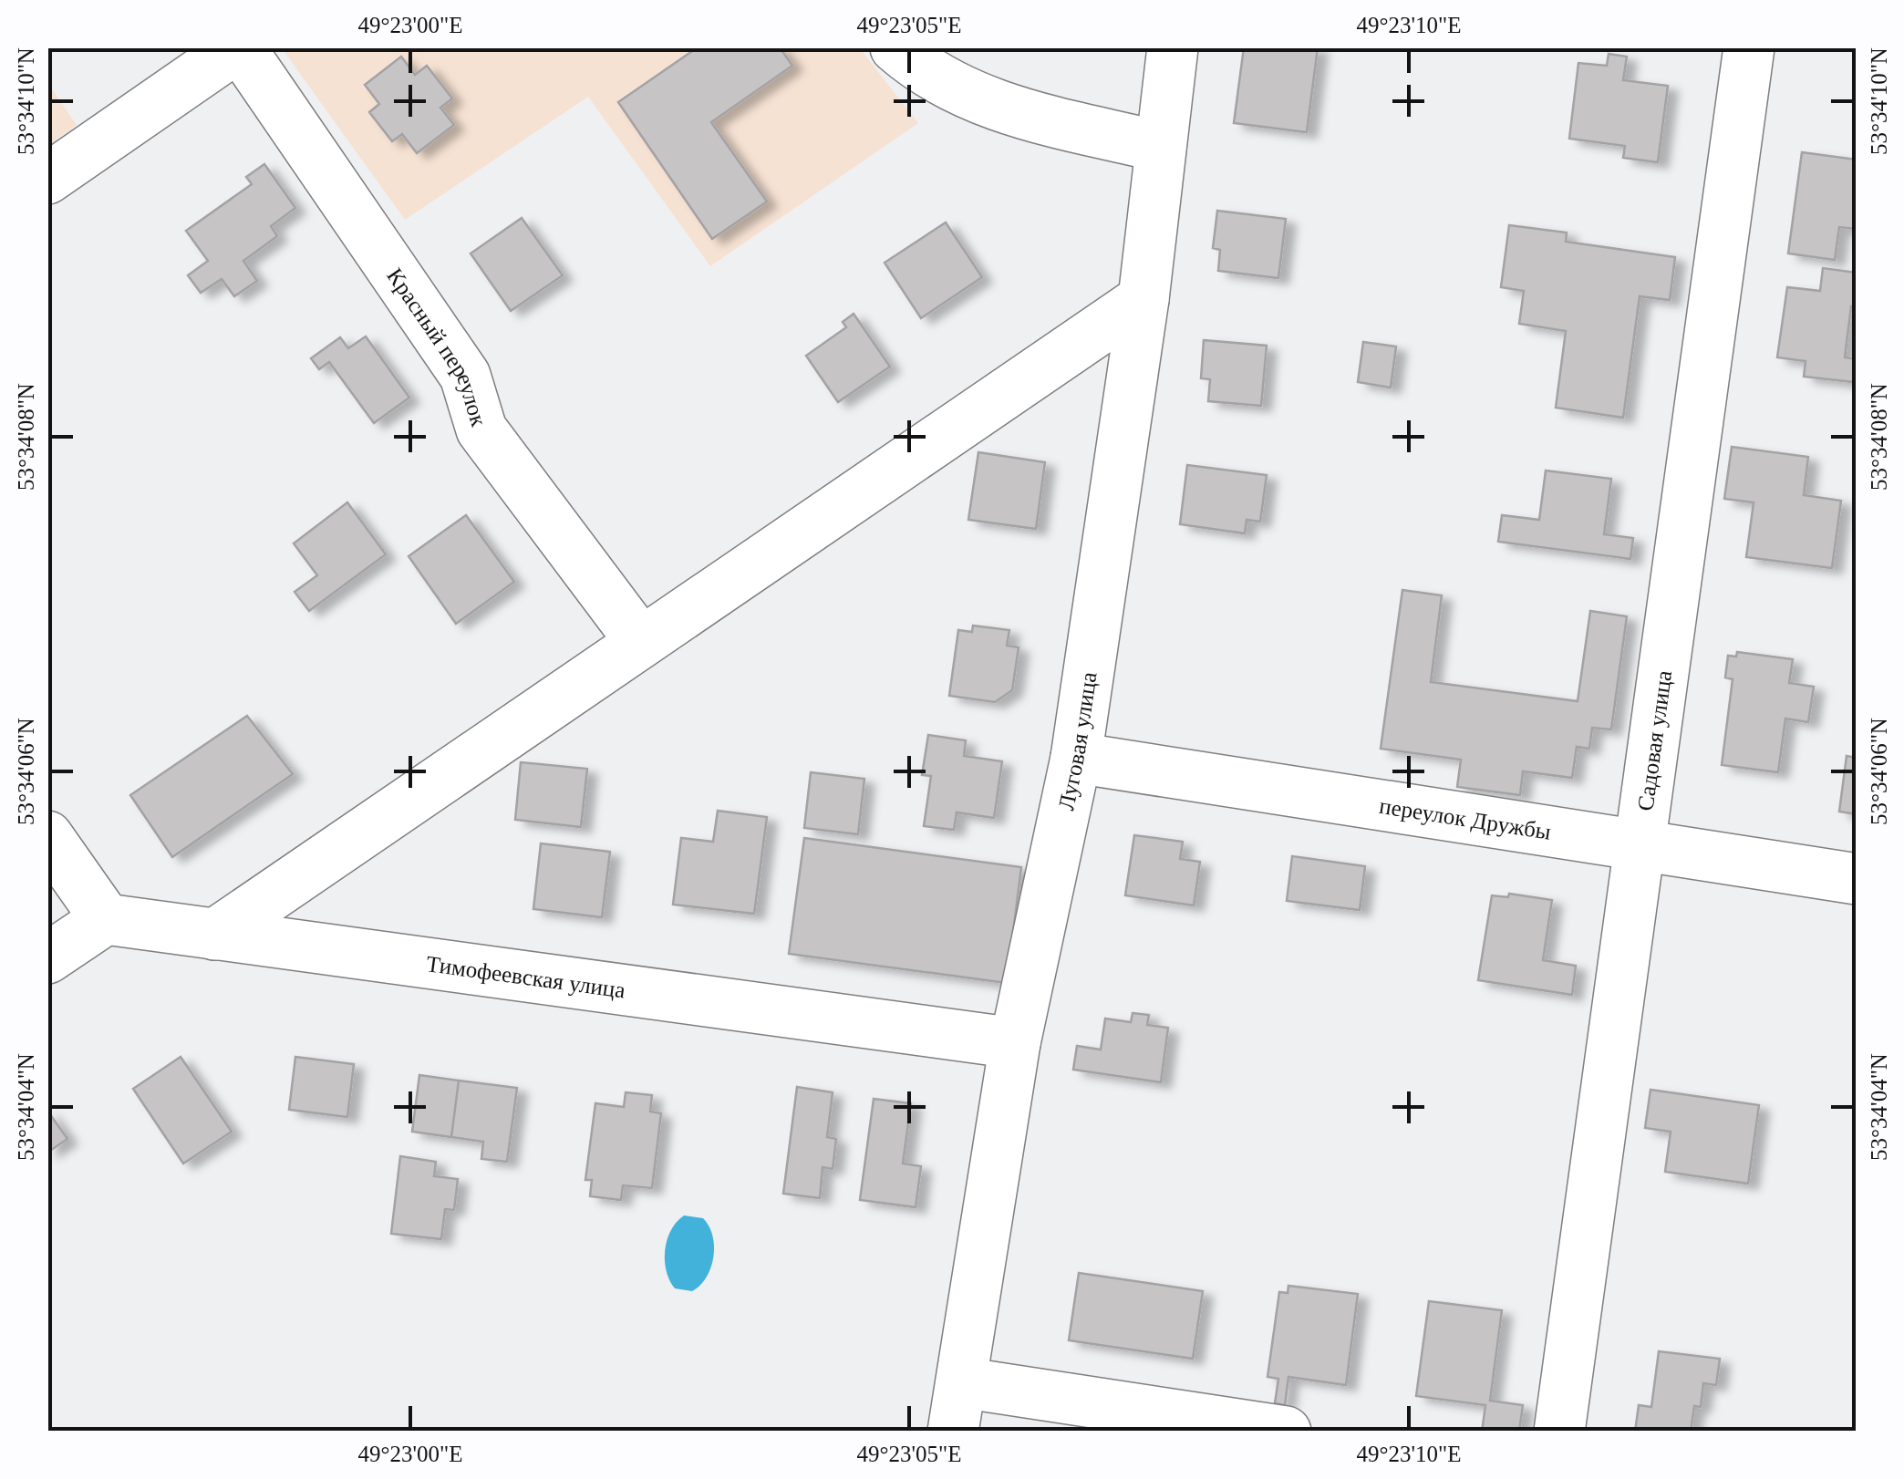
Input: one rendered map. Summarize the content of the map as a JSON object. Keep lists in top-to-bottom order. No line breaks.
{"streets":{"street":["Красный переулок","Садовая улица","Луговая улица","переулок Дружбы","Тимофеевская улица"]},"crossings":[["Садовая улица","переулок Дружбы"],["Луговая улица","переулок Дружбы"],["Луговая улица","Тимофеевская улица"]],"coordinates":["49°23'00\"E","49°23'05\"E","49°23'10\"E","53°34'10\"N","53°34'08\"N","53°34'06\"N","53°34'04\"N"]}
